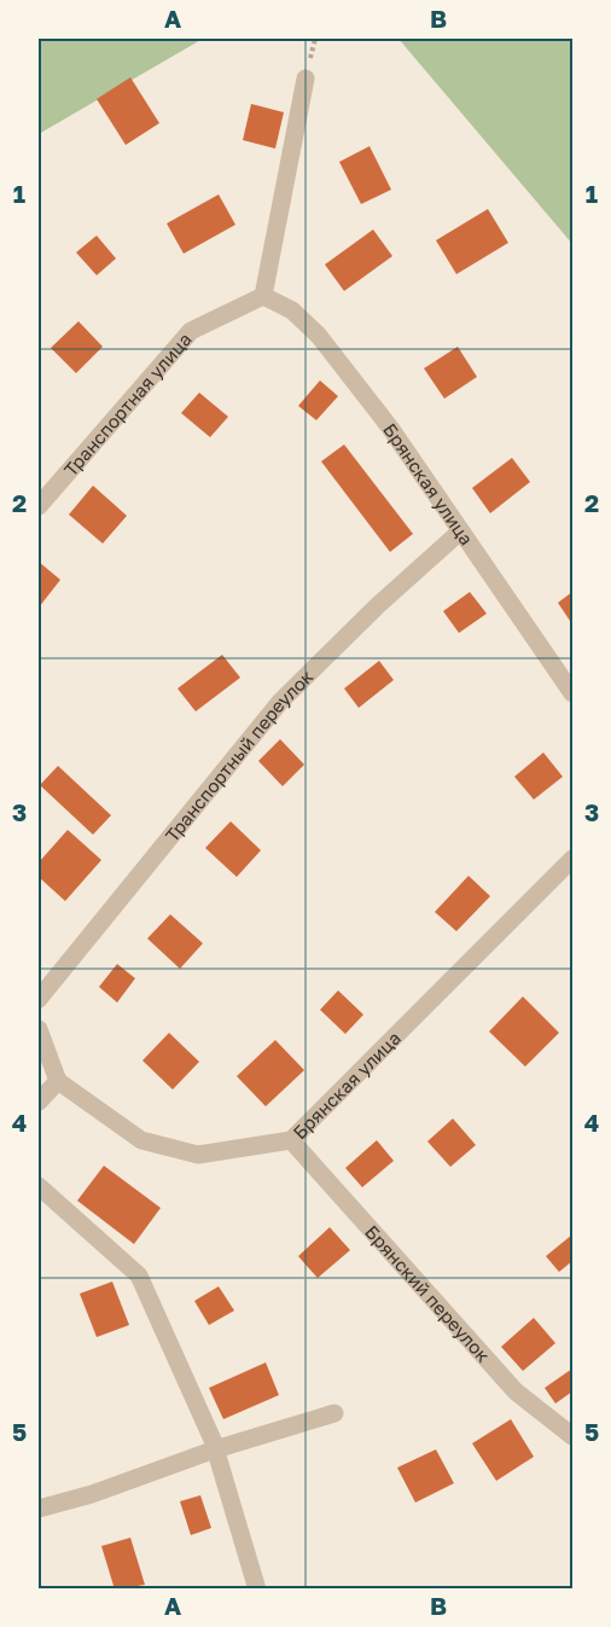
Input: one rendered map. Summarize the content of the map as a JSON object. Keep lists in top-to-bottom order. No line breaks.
{"streets":{"street":["Транспортная улица","Брянская улица","Транспортный переулок","Брянский переулок"]},"crossings":[["Транспортная улица","Брянская улица"],["Брянская улица","Транспортный переулок"],["Брянская улица","Брянский переулок"]],"grid":{"columns":["A","B"],"rows":["1","2","3","4","5"]}}
